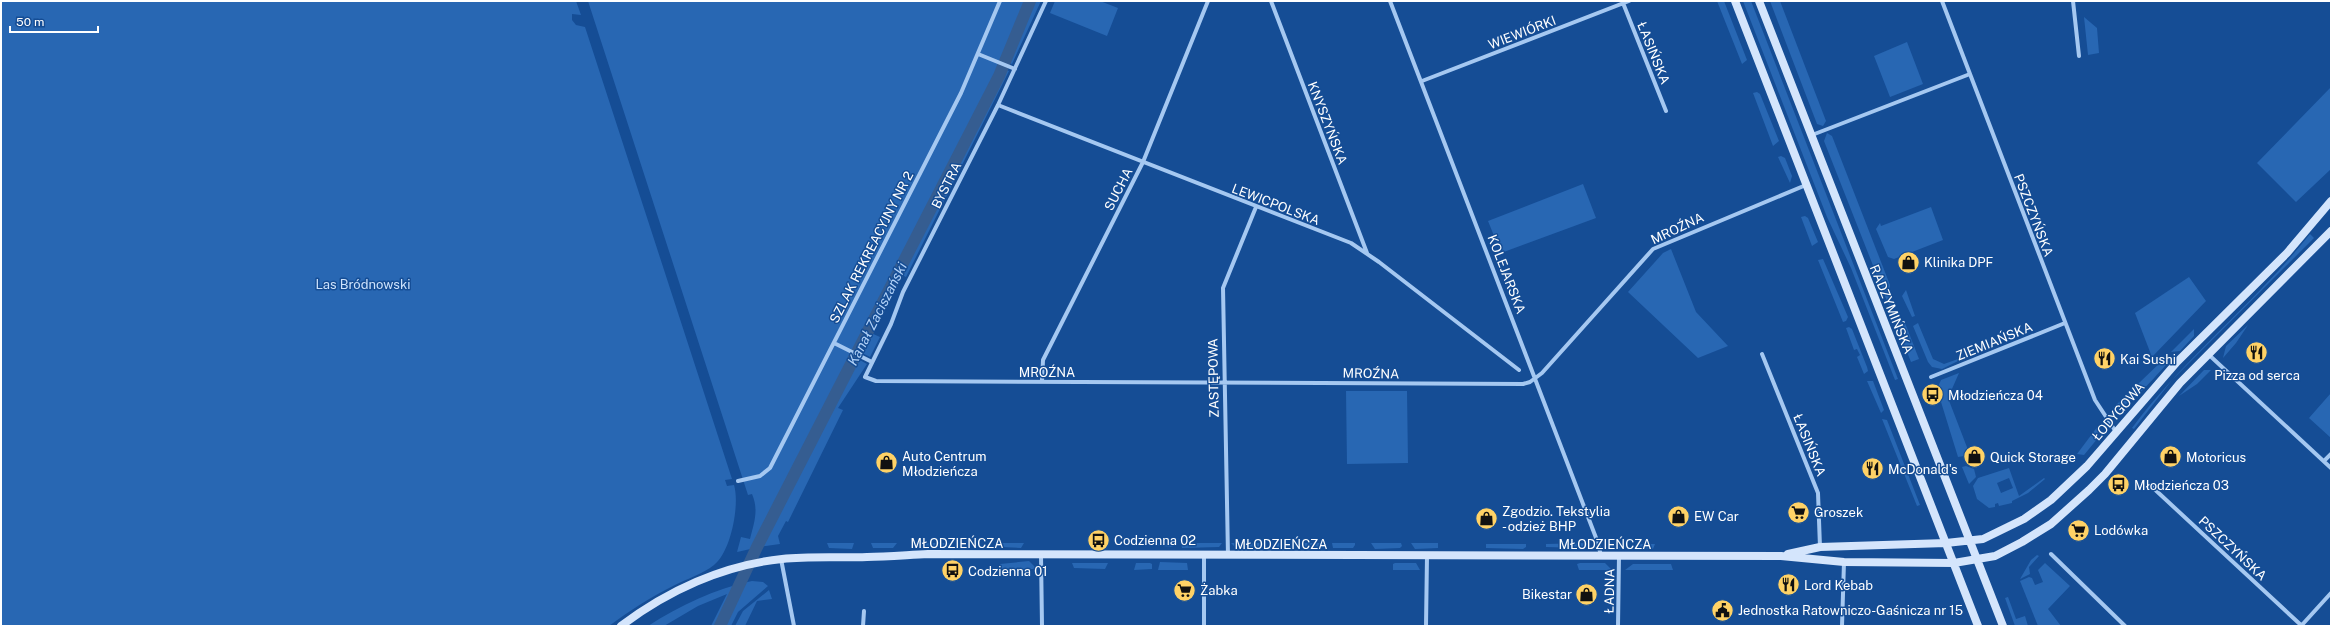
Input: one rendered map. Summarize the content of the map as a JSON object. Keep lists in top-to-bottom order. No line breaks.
{"streets":{"main road":["RADZYMIŃSKA","ŁODYGOWA","MŁODZIEŃCZA"],"street":["WIEWIÓRKI","ŁASIŃSKA","KNYSZYŃSKA","BYSTRA","SUCHA","LEWICPOLSKA","PSZCZYŃSKA","MROŹNA","SZLAK REKREACYJNY NR 2","KOLEJARSKA","ZIEMIAŃSKA","ZASTĘPOWA","ŁADNA"]},"crossings":[["WIEWIÓRKI","ŁASIŃSKA"],["WIEWIÓRKI","KOLEJARSKA"],["ŁASIŃSKA","MŁODZIEŃCZA"],["KNYSZYŃSKA","LEWICPOLSKA"],["BYSTRA","LEWICPOLSKA"],["BYSTRA","MROŹNA"],["SUCHA","LEWICPOLSKA"],["SUCHA","MROŹNA"],["LEWICPOLSKA","ZASTĘPOWA"],["PSZCZYŃSKA","ZIEMIAŃSKA"],["PSZCZYŃSKA","ŁODYGOWA"],["MROŹNA","KOLEJARSKA"],["MROŹNA","ZASTĘPOWA"],["KOLEJARSKA","MŁODZIEŃCZA"],["RADZYMIŃSKA","ŁODYGOWA"],["RADZYMIŃSKA","MŁODZIEŃCZA"],["ZASTĘPOWA","MŁODZIEŃCZA"],["ŁODYGOWA","MŁODZIEŃCZA"],["MŁODZIEŃCZA","ŁADNA"]],"water":["Kanał Zaciszański"],"parks":["Las Bródnowski"],"places":{"shop":["Klinika DPF","Quick Storage","Motoricus","Auto Centrum Młodzieńcza","EW Car","Zgodzio. Tekstylia - odzież BHP","Bikestar"],"restaurant":["Pizza od serca","Kai Sushi","McDonald's","Lord Kebab"],"bus stop":["Młodzieńcza 04","Młodzieńcza 03","Codzienna 02","Codzienna 01"],"supermarket":["Groszek","Lodówka","Żabka"],"public building":["Jednostka Ratowniczo-Gaśnicza nr 15"]},"scale_bar":"50 m"}
